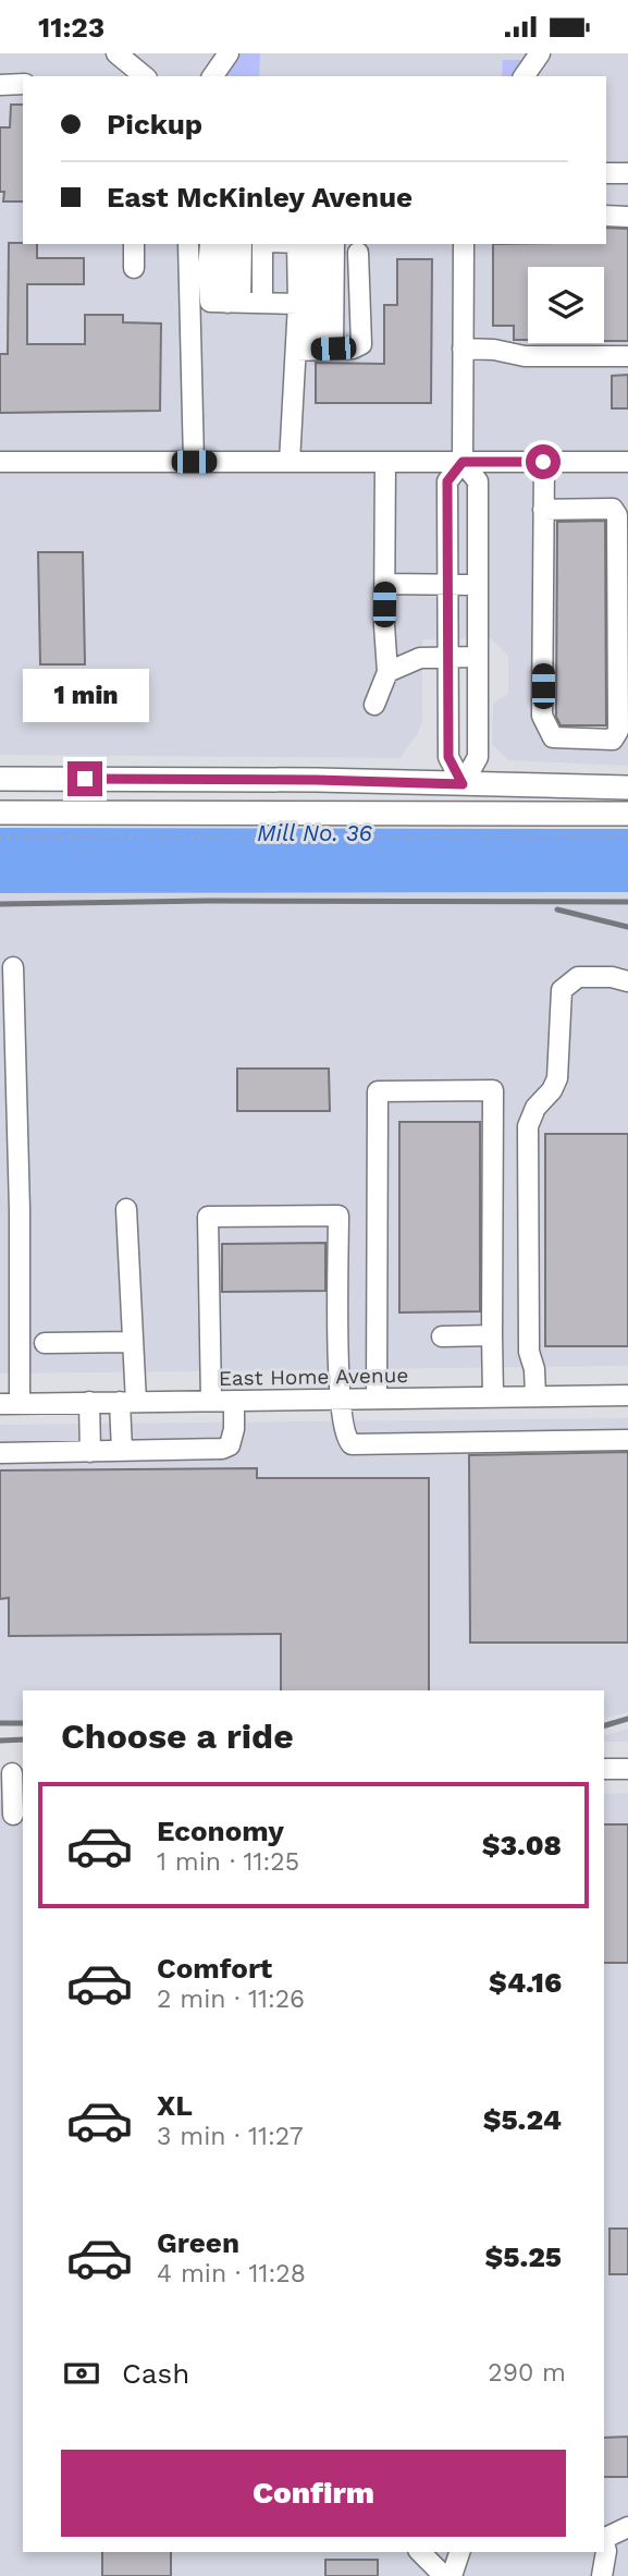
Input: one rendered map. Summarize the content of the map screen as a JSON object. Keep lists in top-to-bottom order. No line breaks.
{"streets":{"street":["East Home Avenue"]},"water":["Mill No. 36"],"page":{"status":"11:23","banner":["Pickup","East McKinley Avenue"],"bubble":"1 min","heading":"Choose a ride","list":[{"name":"Economy","note":"1 min · 11:25","value":"$3.08"},{"name":"Comfort","note":"2 min · 11:26","value":"$4.16"},{"name":"XL","note":"3 min · 11:27","value":"$5.24"},{"name":"Green","note":"4 min · 11:28","value":"$5.25"}],"pay":["Cash","290 m"],"buttons":"Confirm"}}
